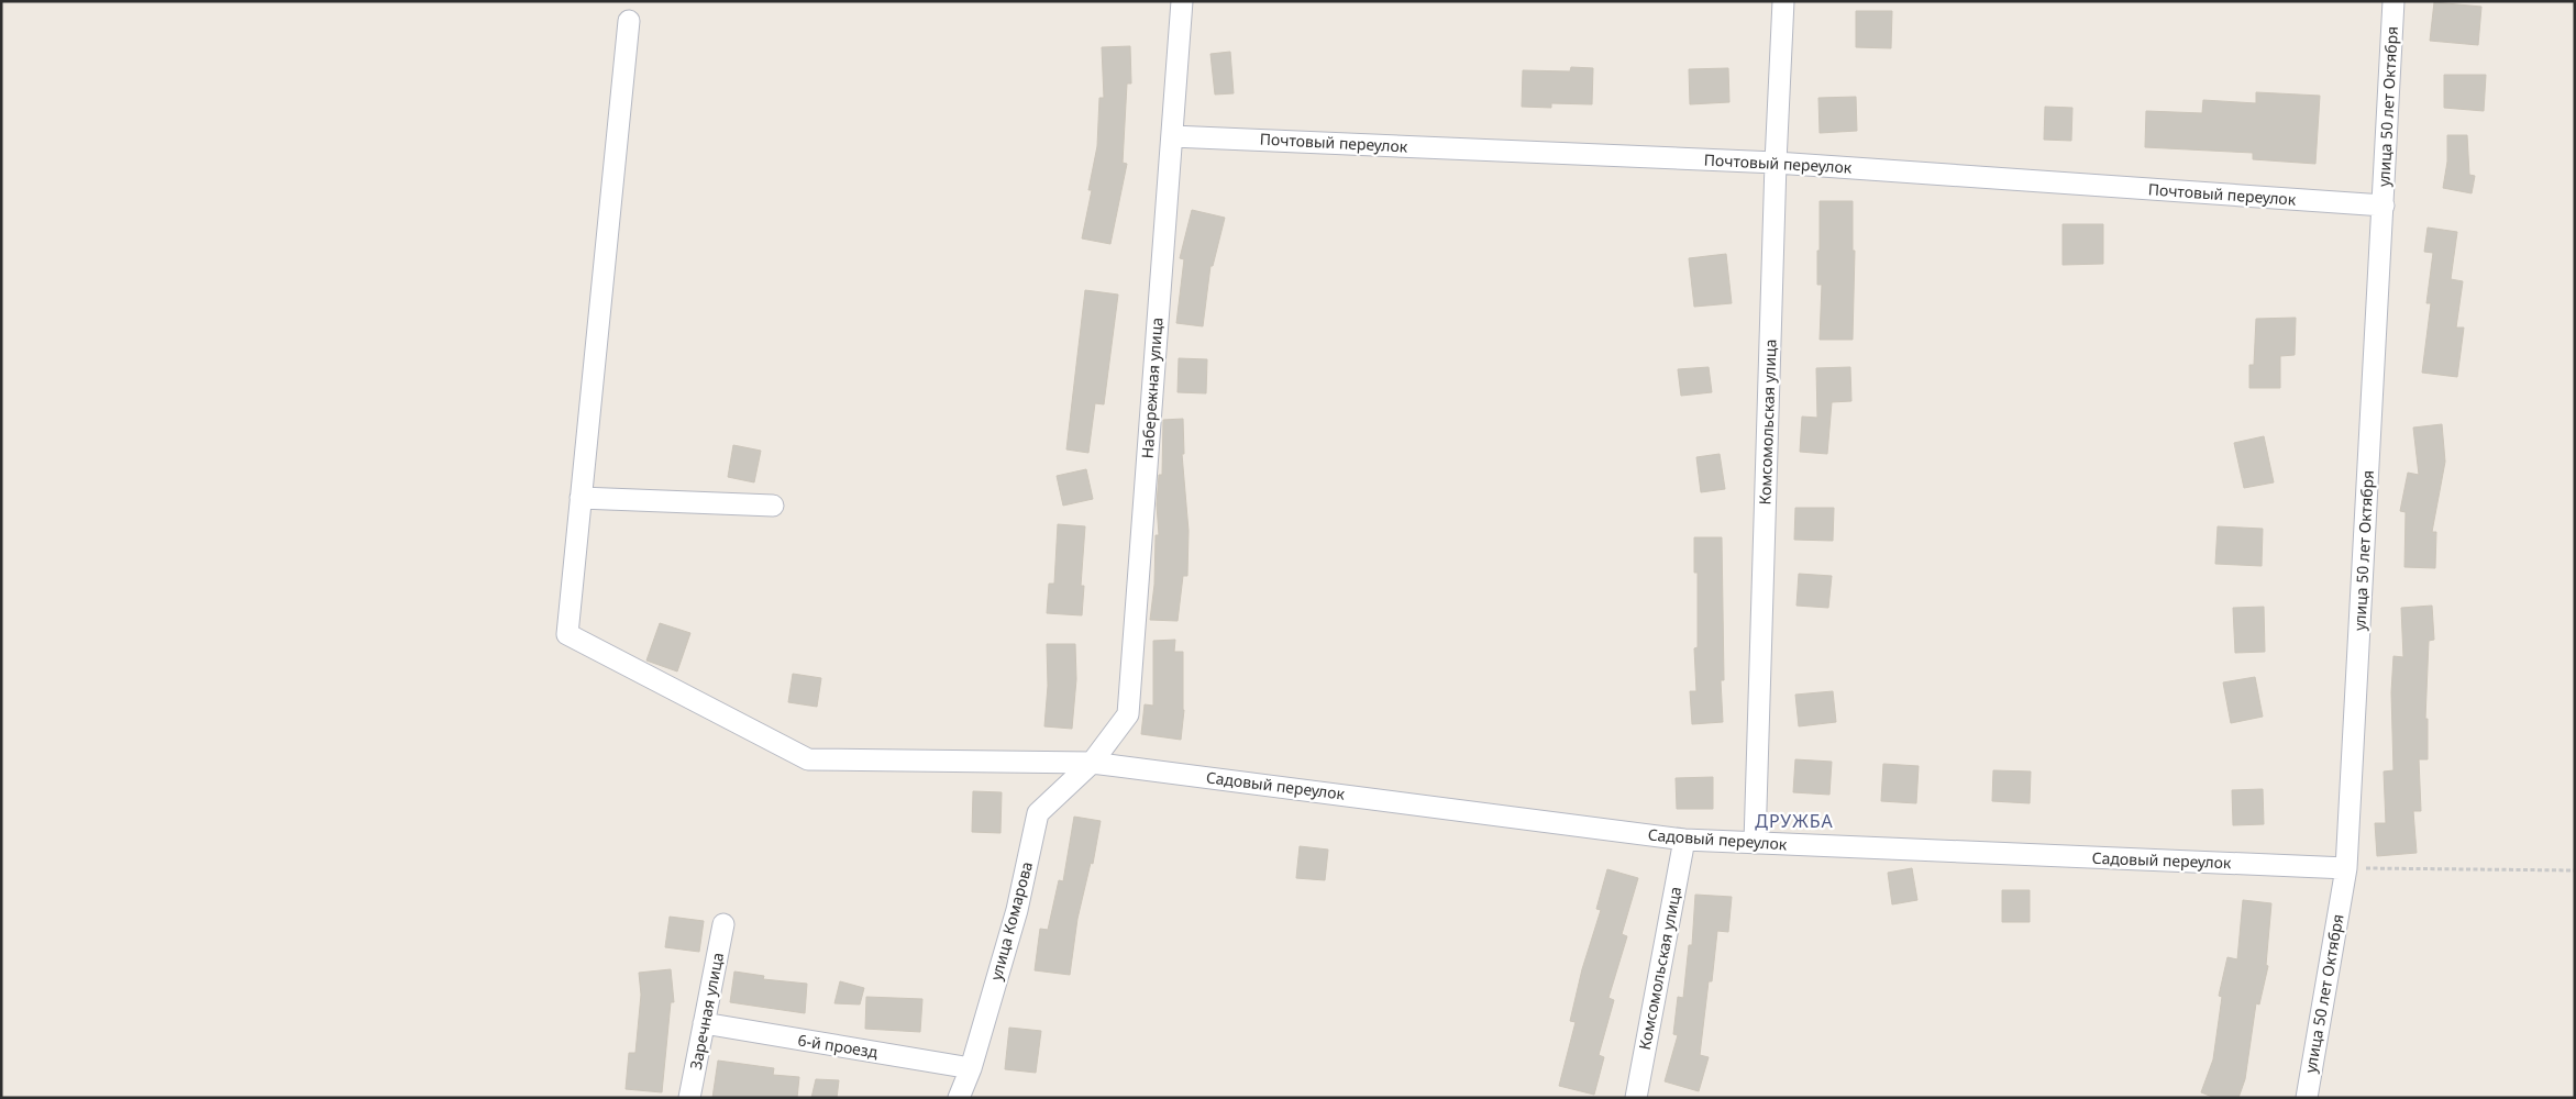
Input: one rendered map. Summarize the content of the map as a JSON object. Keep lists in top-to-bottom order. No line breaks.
{"streets":{"street":["улица 50 лет Октября","Почтовый переулок","Набережная улица","Комсомольская улица","Садовый переулок","улица Комарова","Заречная улица","6-й проезд"]},"crossings":[["улица 50 лет Октября","Почтовый переулок"],["улица 50 лет Октября","Садовый переулок"],["Почтовый переулок","Набережная улица"],["Почтовый переулок","Комсомольская улица"],["Набережная улица","Садовый переулок"],["Набережная улица","улица Комарова"],["Комсомольская улица","Садовый переулок"],["Садовый переулок","улица Комарова"],["улица Комарова","6-й проезд"],["Заречная улица","6-й проезд"]],"districts":["ДРУЖБА"]}
